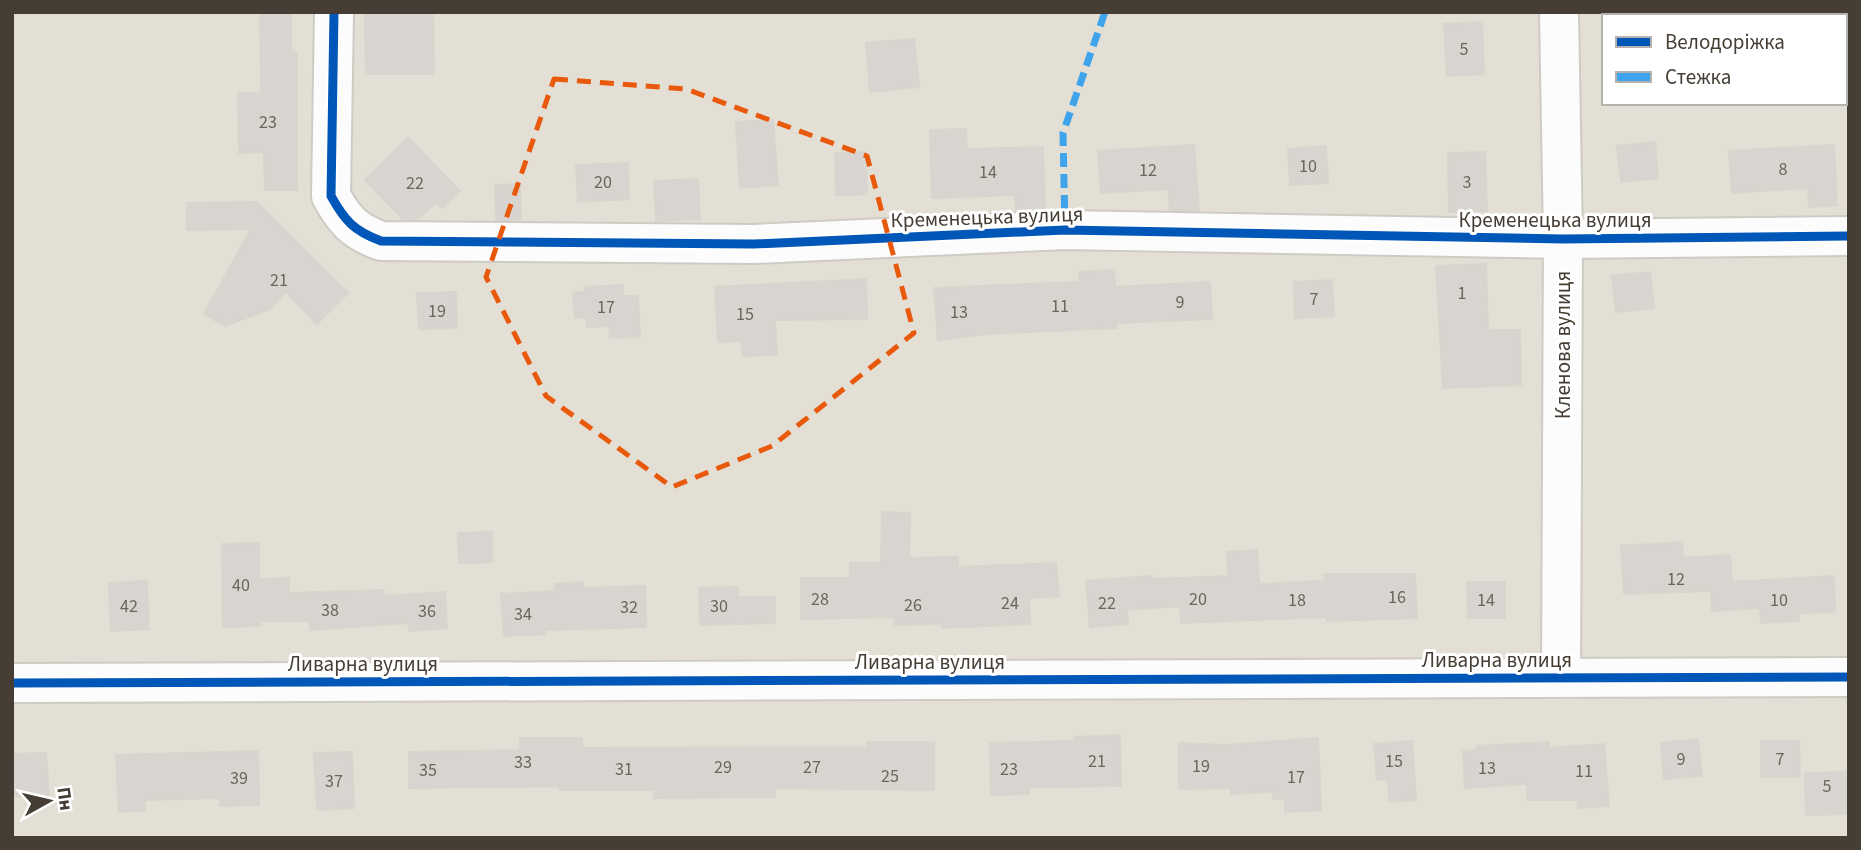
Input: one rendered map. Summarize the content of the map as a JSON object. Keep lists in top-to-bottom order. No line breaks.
{"streets":{"street":["Кременецька вулиця","Кленова вулиця","Ливарна вулиця"]},"crossings":[["Кременецька вулиця","Кленова вулиця"],["Кленова вулиця","Ливарна вулиця"]],"house_numbers":["5","23","10","8","12","14","20","3","22","21","1","7","9","11","17","19","13","15","12","40","16","28","20","18","14","10","24","22","26","42","30","32","38","36","34","9","7","21","15","33","19","29","27","13","31","23","35","11","25","17","39","37","5"],"legend":["Велодоріжка","Стежка"],"north":"right"}
